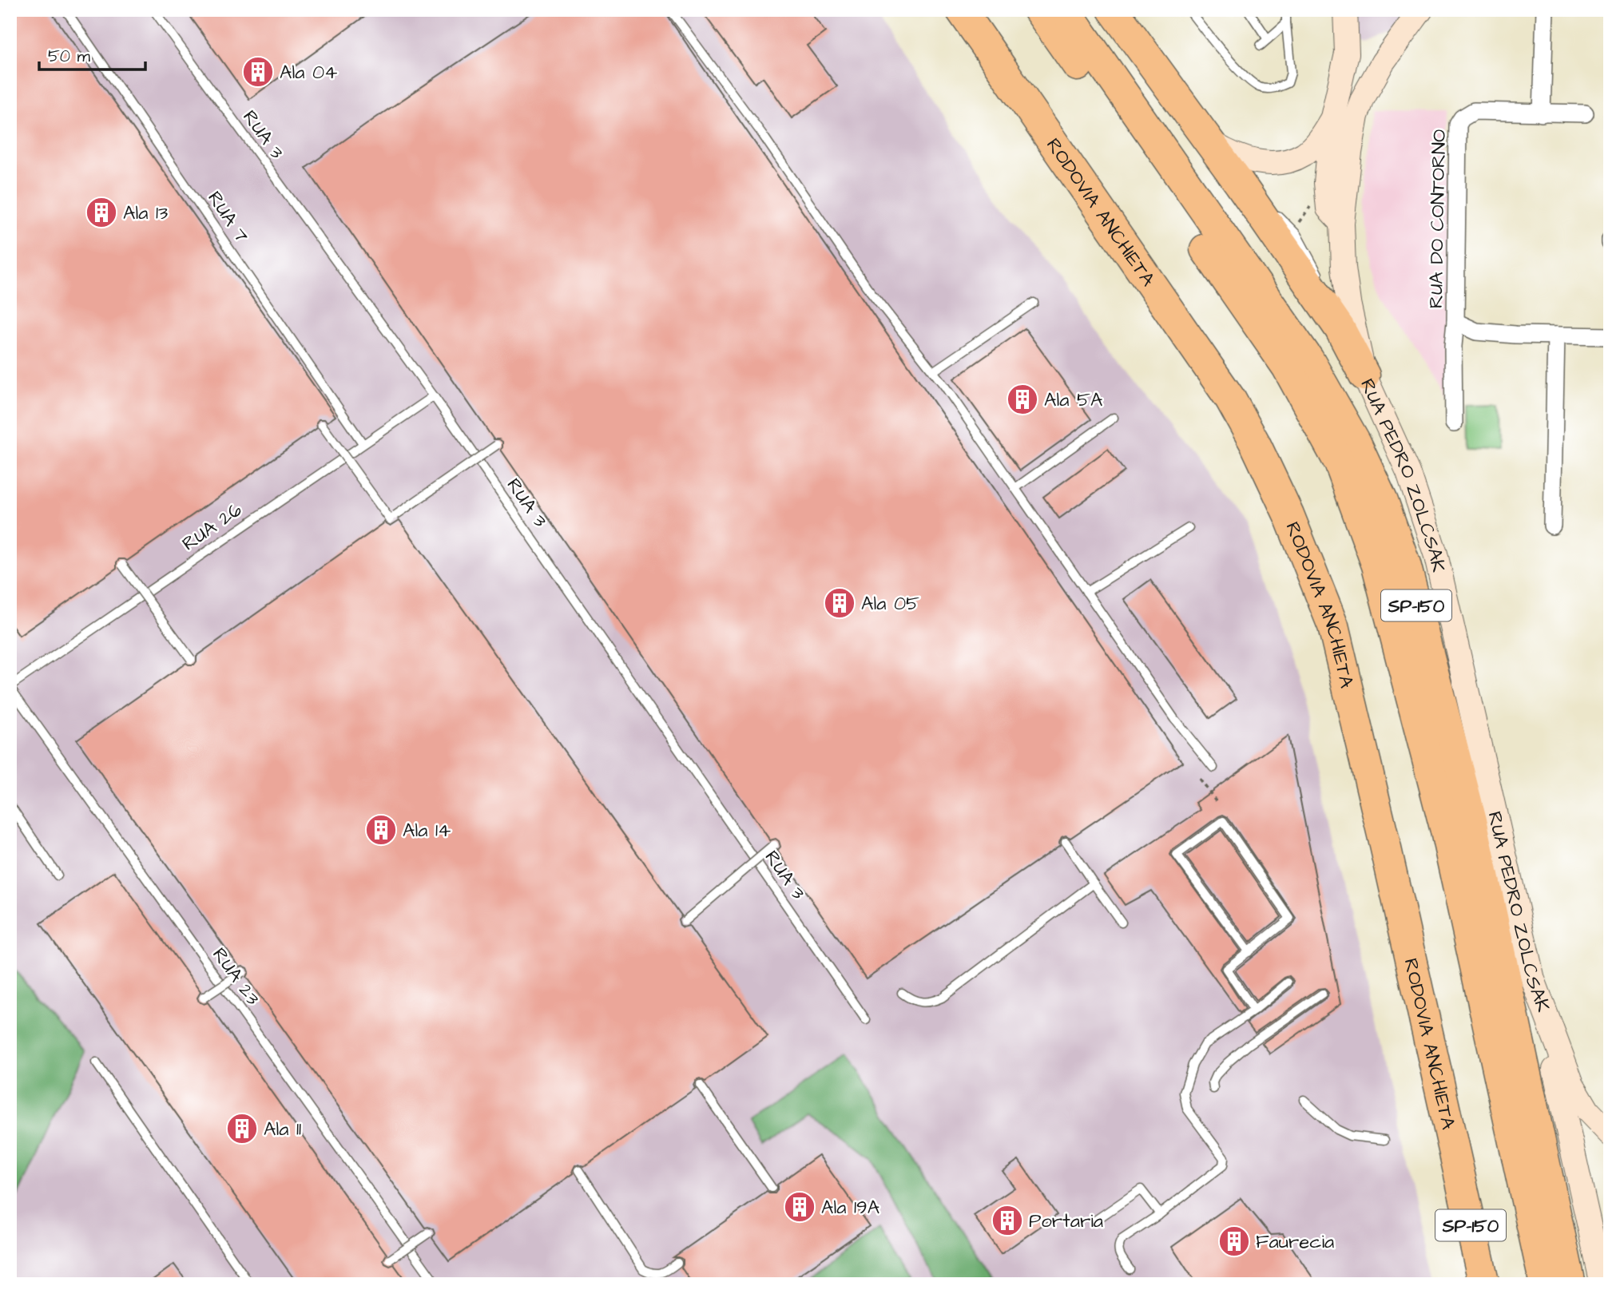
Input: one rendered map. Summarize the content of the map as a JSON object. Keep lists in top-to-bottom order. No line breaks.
{"streets":{"highway":["RODOVIA ANCHIETA","SP-150"],"main road":["RUA PEDRO ZOLCSAK"],"street":["RUA DO CONTORNO"],"lane":["RUA 3","RUA 7","RUA 26","RUA 23"]},"crossings":[["RUA 3","RUA 26"],["RUA 7","RUA 26"],["RUA 26","RUA 23"]],"places":{"building":["Ala 04","Ala 13","Ala 5A","Ala 05","Ala 14","Ala 11","Ala 19A","Portaria","Faurecia"]},"scale_bar":"50 m"}
